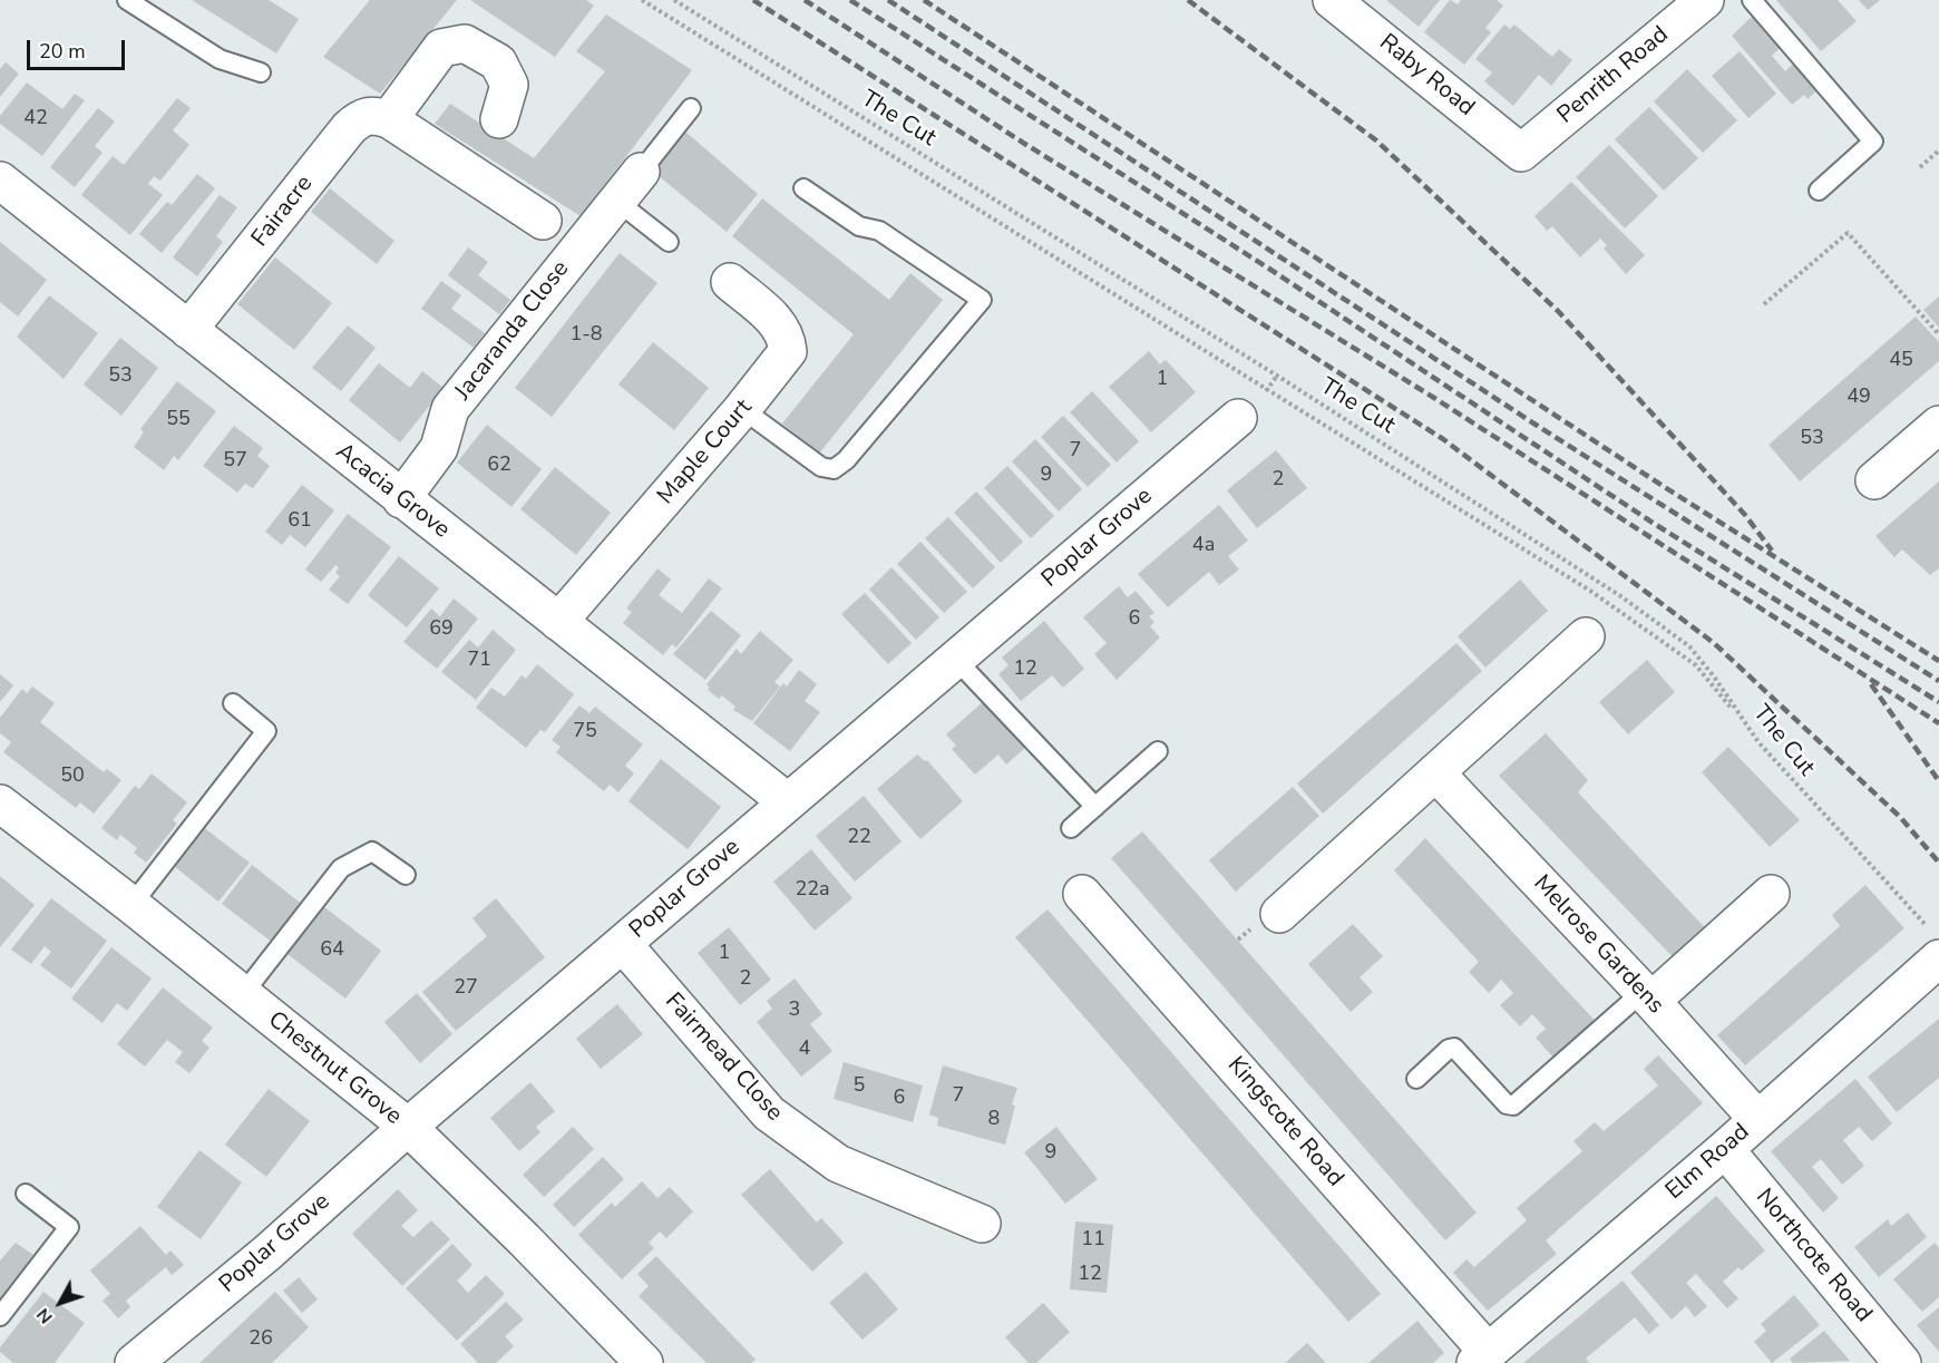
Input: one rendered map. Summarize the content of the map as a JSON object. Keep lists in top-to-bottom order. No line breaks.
{"streets":{"street":["Raby Road","Penrith Road","Fairacre","Jacaranda Close","Maple Court","Acacia Grove","Poplar Grove","Melrose Gardens","Fairmead Close","Chestnut Grove","Kingscote Road","Elm Road","Northcote Road"],"path":["The Cut"]},"crossings":[["Raby Road","Penrith Road"],["The Cut","Elm Road"],["Fairacre","Acacia Grove"],["Jacaranda Close","Acacia Grove"],["Maple Court","Acacia Grove"],["Acacia Grove","Poplar Grove"],["Poplar Grove","Fairmead Close"],["Poplar Grove","Chestnut Grove"],["Melrose Gardens","Elm Road"],["Kingscote Road","Elm Road"],["Elm Road","Northcote Road"]],"house_numbers":["42","1-8","45","53","1","49","55","53","7","57","62","9","2","61","4a","6","69","71","12","75","50","22","22a","64","1","2","27","3","4","5","7","6","8","9","11","12","26"],"scale_bar":"20 m","north":"bottom left"}
